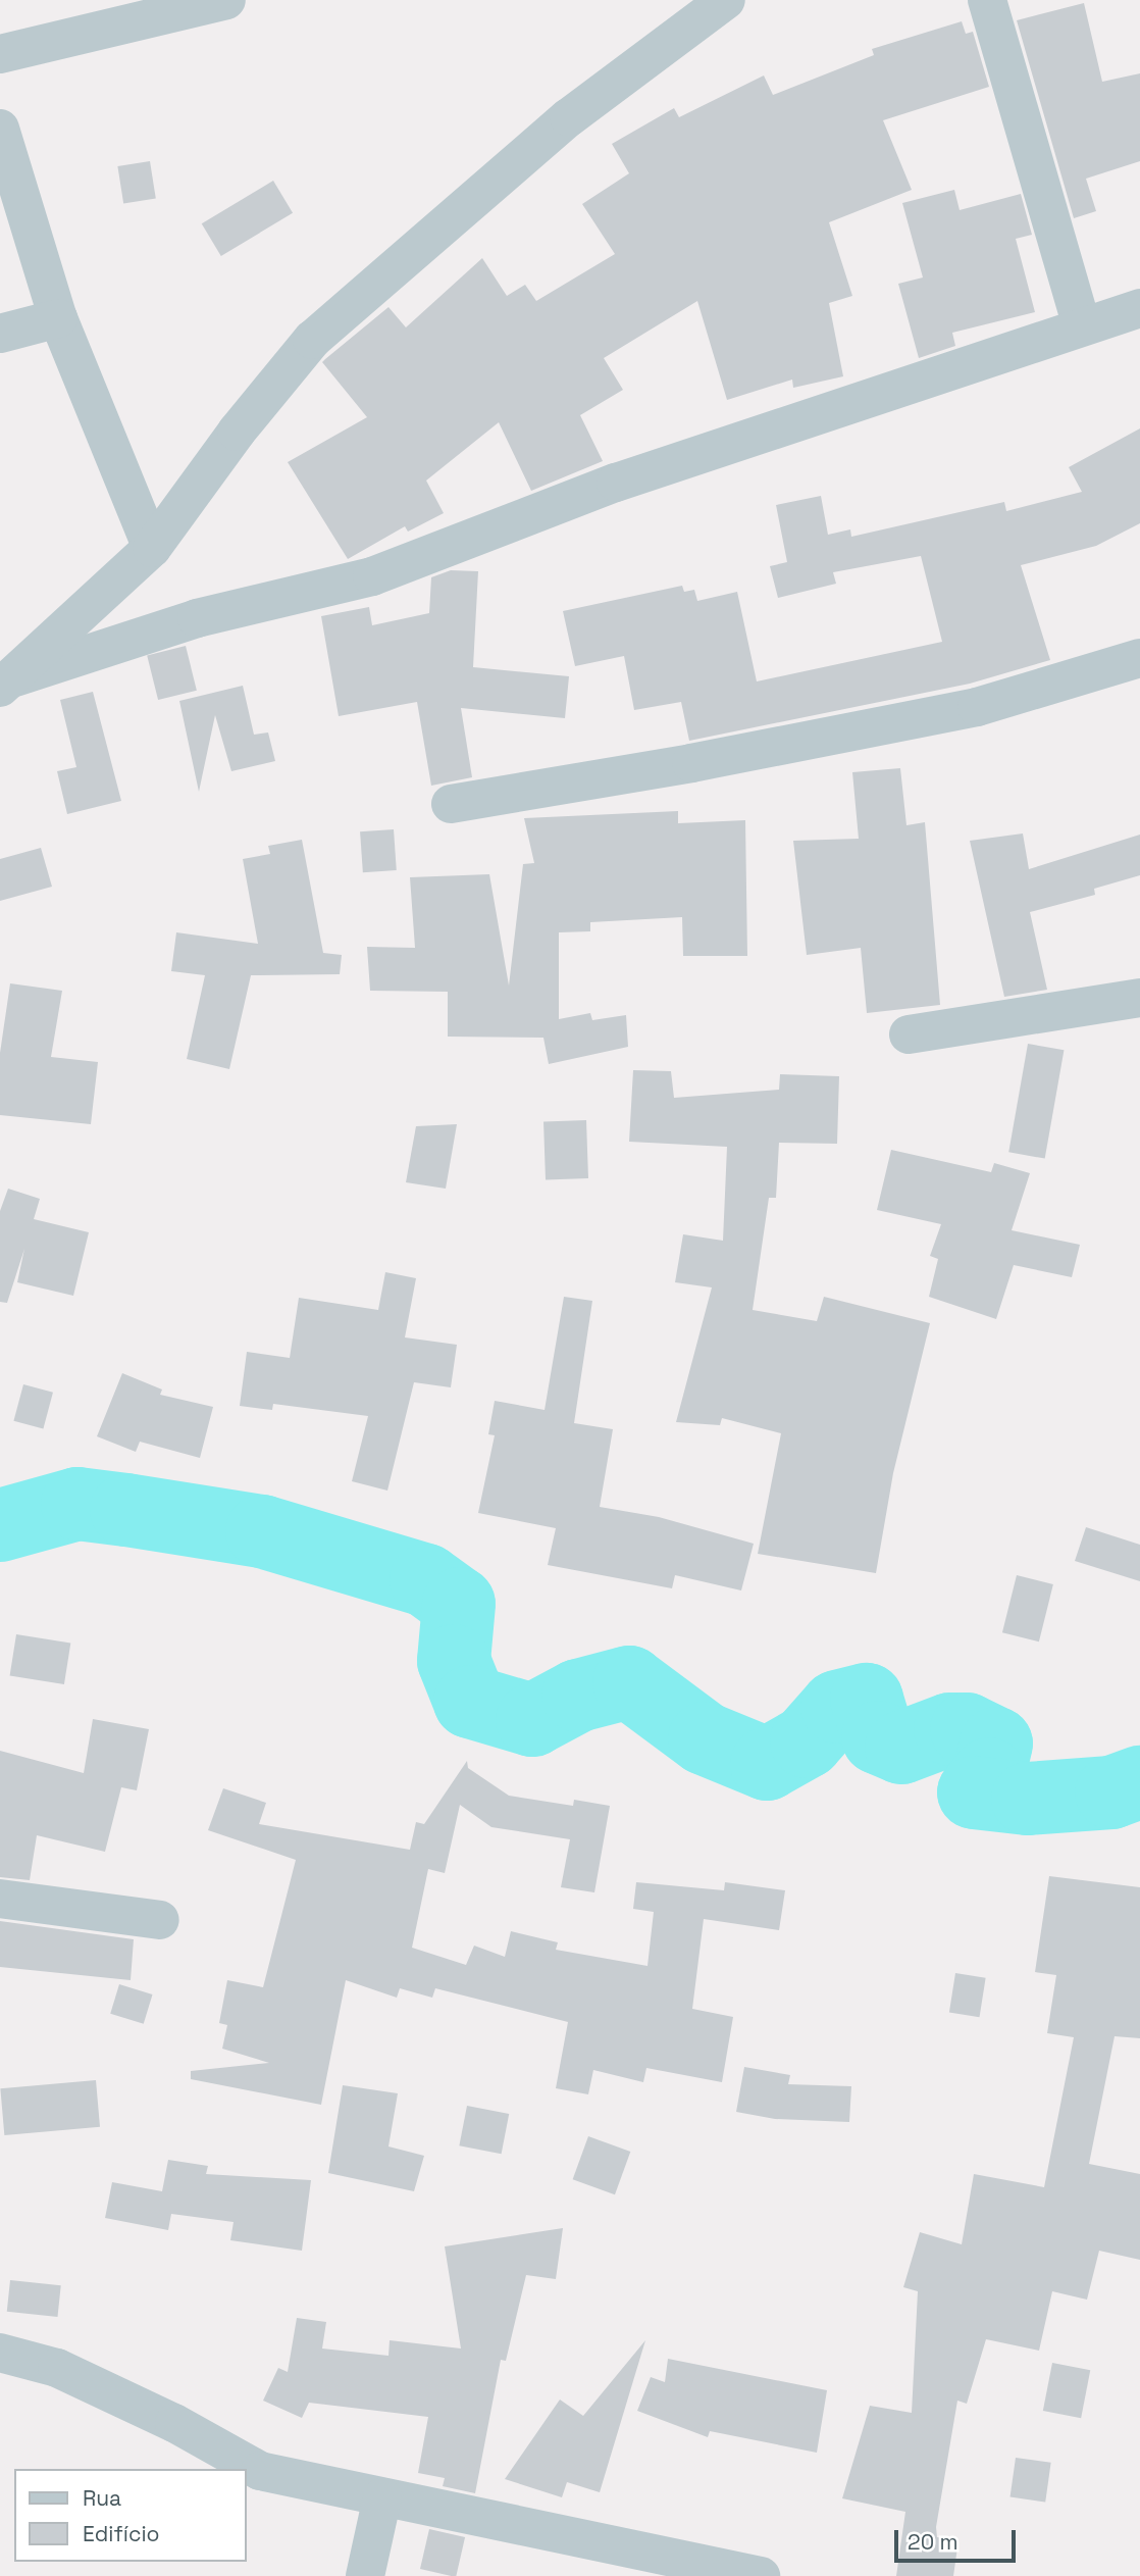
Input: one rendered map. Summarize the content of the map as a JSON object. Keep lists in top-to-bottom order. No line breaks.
{"legend":["Rua","Edifício"],"scale_bar":"20 m"}
